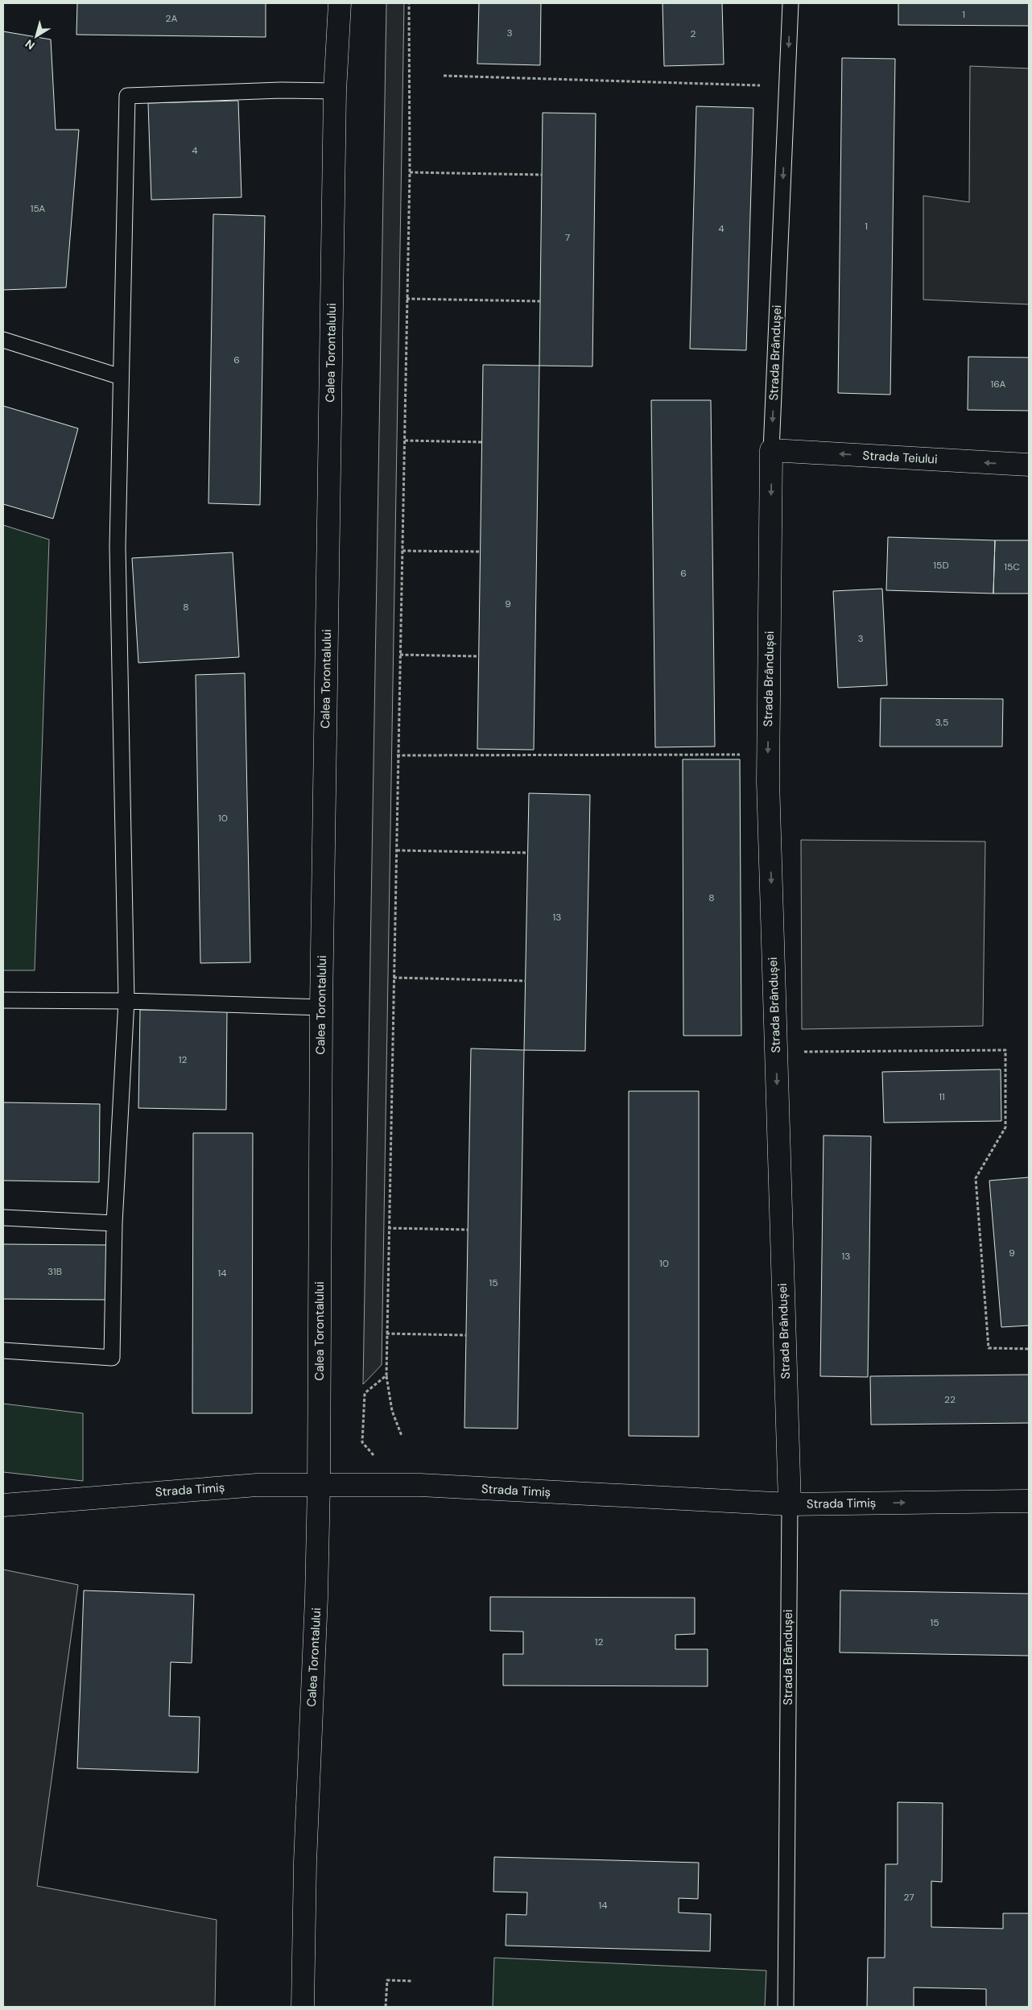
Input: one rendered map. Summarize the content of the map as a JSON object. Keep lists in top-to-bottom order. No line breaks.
{"streets":{"street":["Calea Torontalului","Strada Brândușei","Strada Teiului","Strada Timiș"]},"crossings":[["Calea Torontalului","Strada Timiș"],["Strada Brândușei","Strada Teiului"],["Strada Brândușei","Strada Timiș"]],"one_way":["Strada Brândușei","Strada Teiului"],"house_numbers":["1","2A","3","2","4","15A","1","4","7","6","16A","15D","15C","6","9","8","3","3,5","10","8","13","12","11","9","13","10","31B","14","15","22","15","12","27","14"],"north":"bottom left"}
